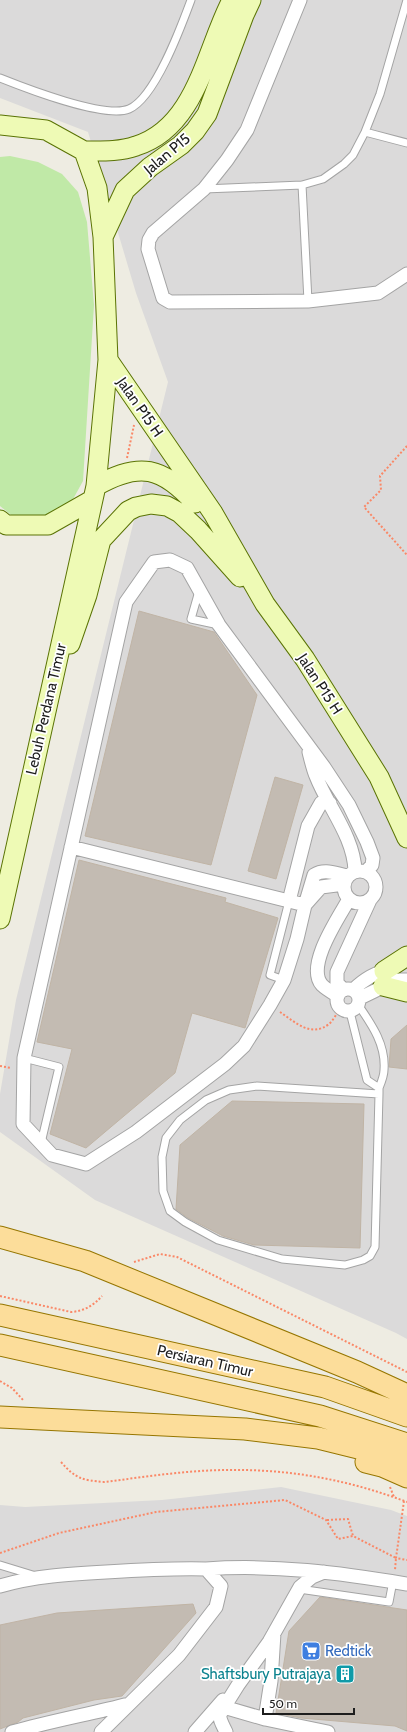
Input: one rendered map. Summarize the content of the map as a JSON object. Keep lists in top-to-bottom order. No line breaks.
{"streets":{"main road":["Jalan P15","Jalan P15 H","Lebuh Perdana Timur","Persiaran Timur"]},"crossings":[["Jalan P15","Lebuh Perdana Timur"],["Jalan P15 H","Lebuh Perdana Timur"]],"places":{"supermarket":["Redtick"],"building":["Shaftsbury Putrajaya"]},"scale_bar":"50 m"}
